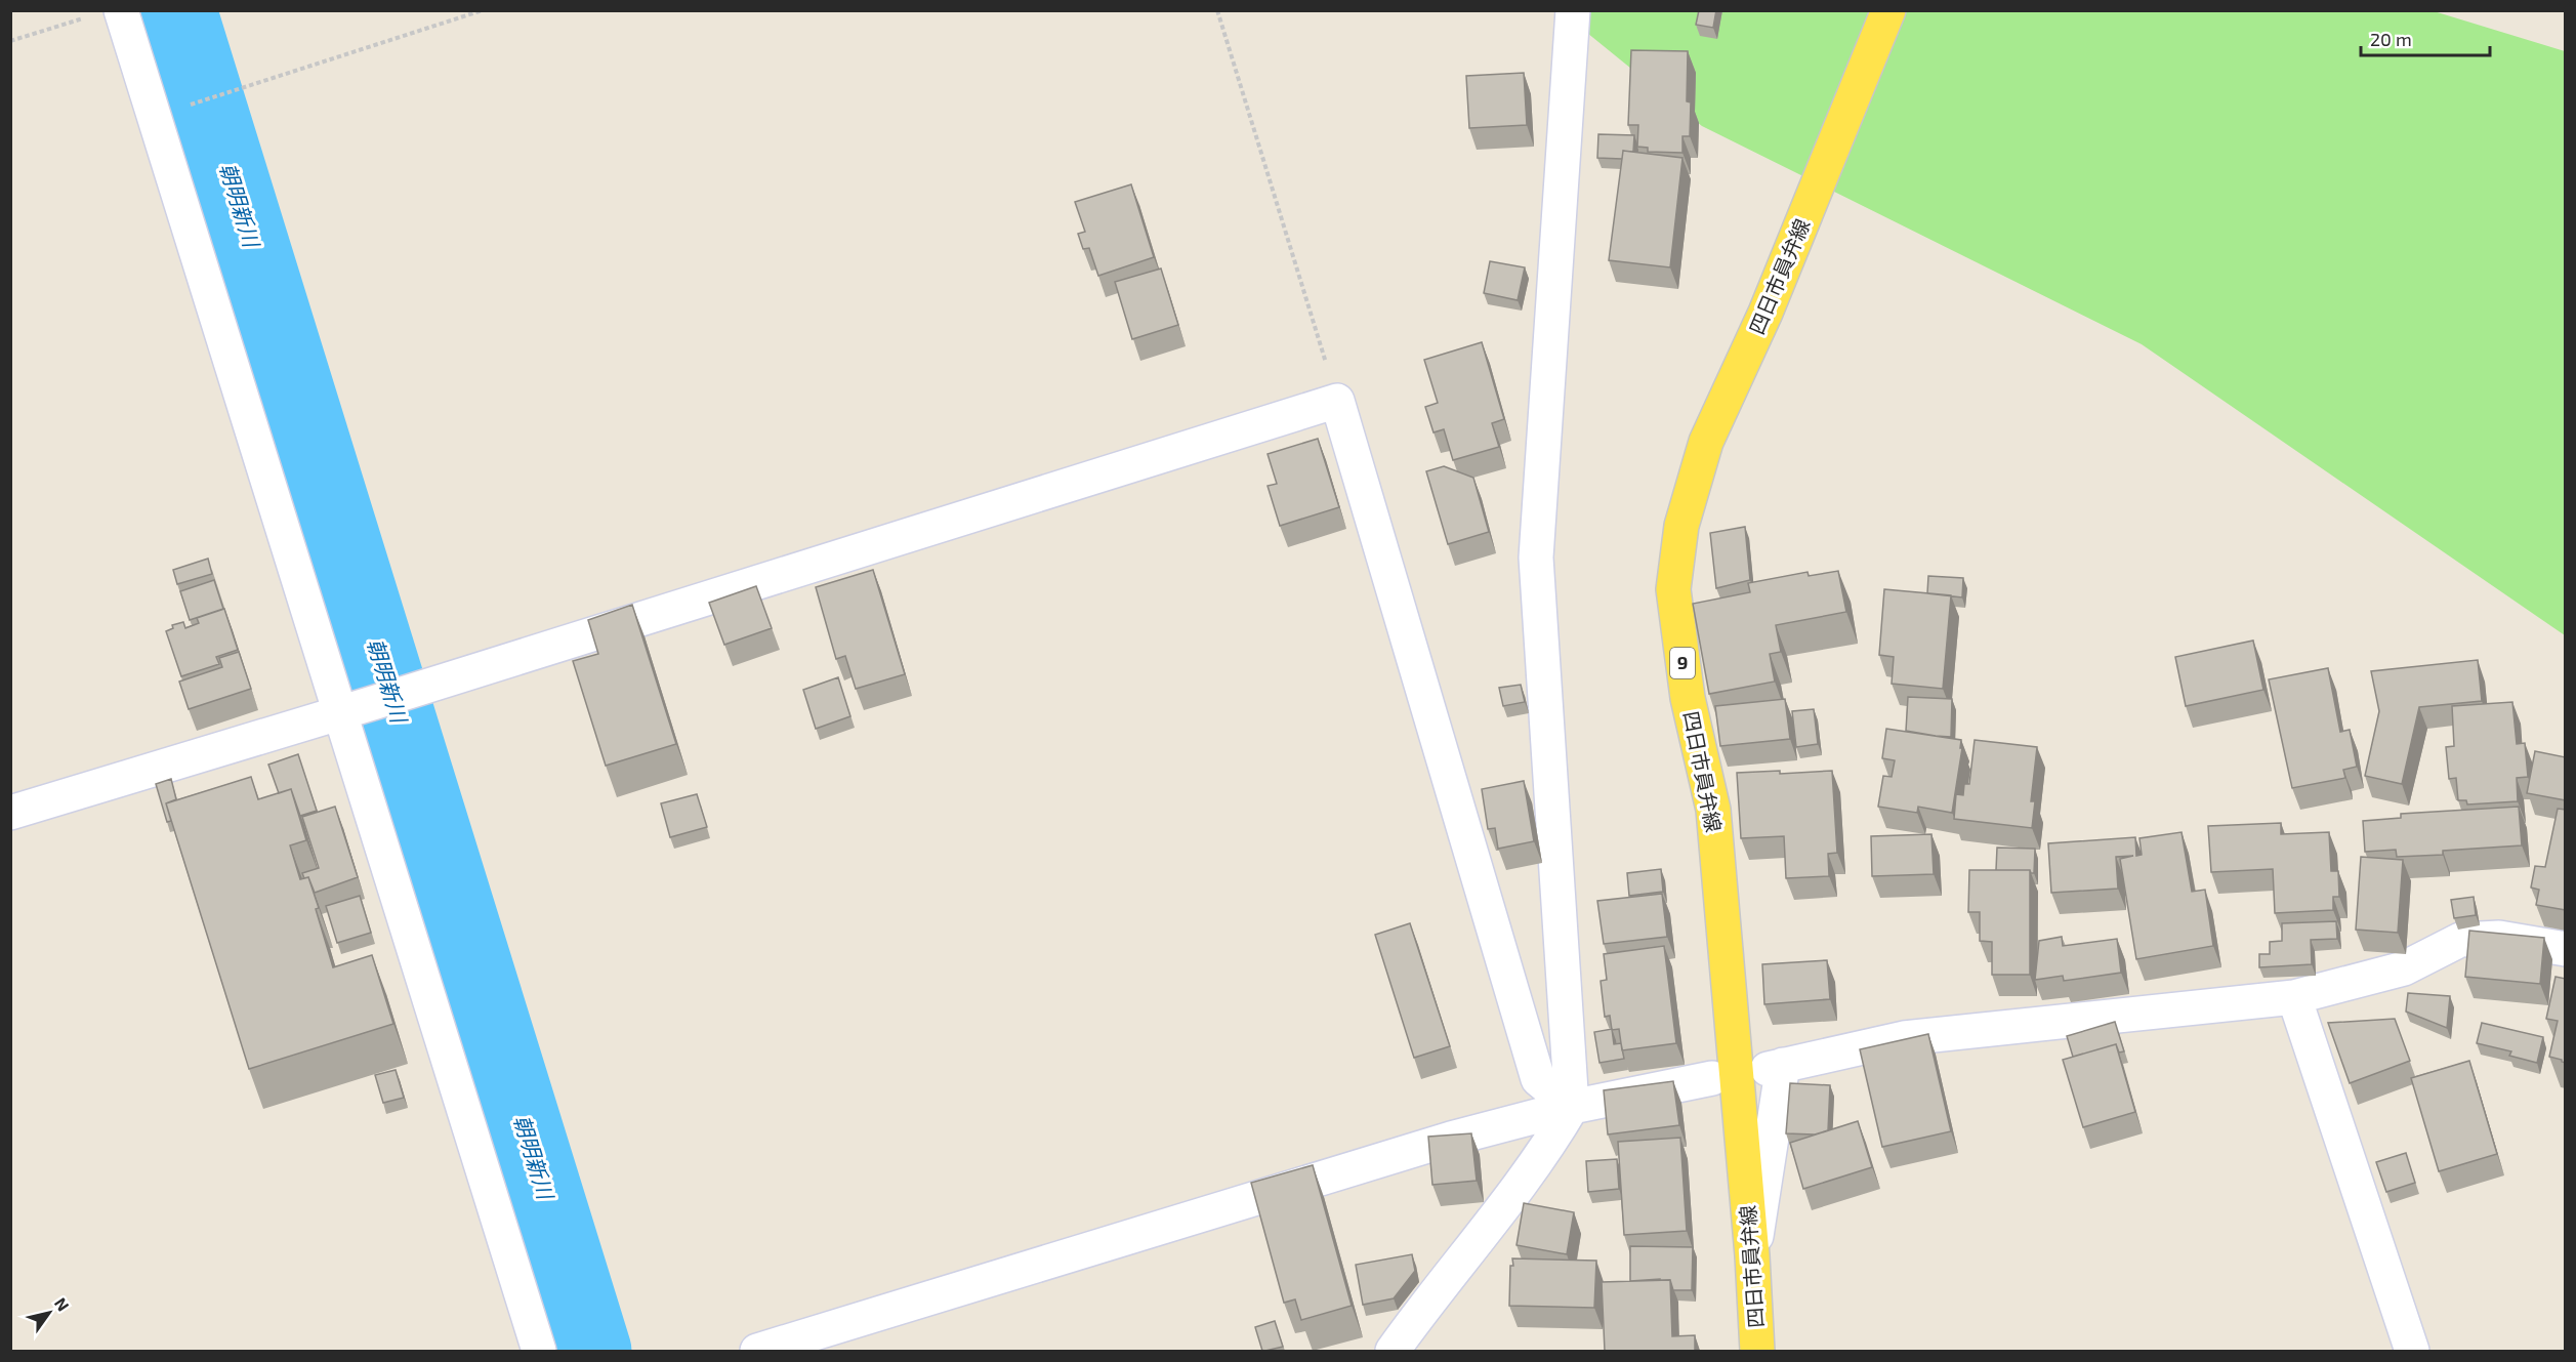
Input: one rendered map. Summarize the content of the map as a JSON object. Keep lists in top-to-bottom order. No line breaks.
{"streets":{"main road":["四日市員弁線","9"]},"water":["朝明新川"],"scale_bar":"20 m","north":"top right"}
